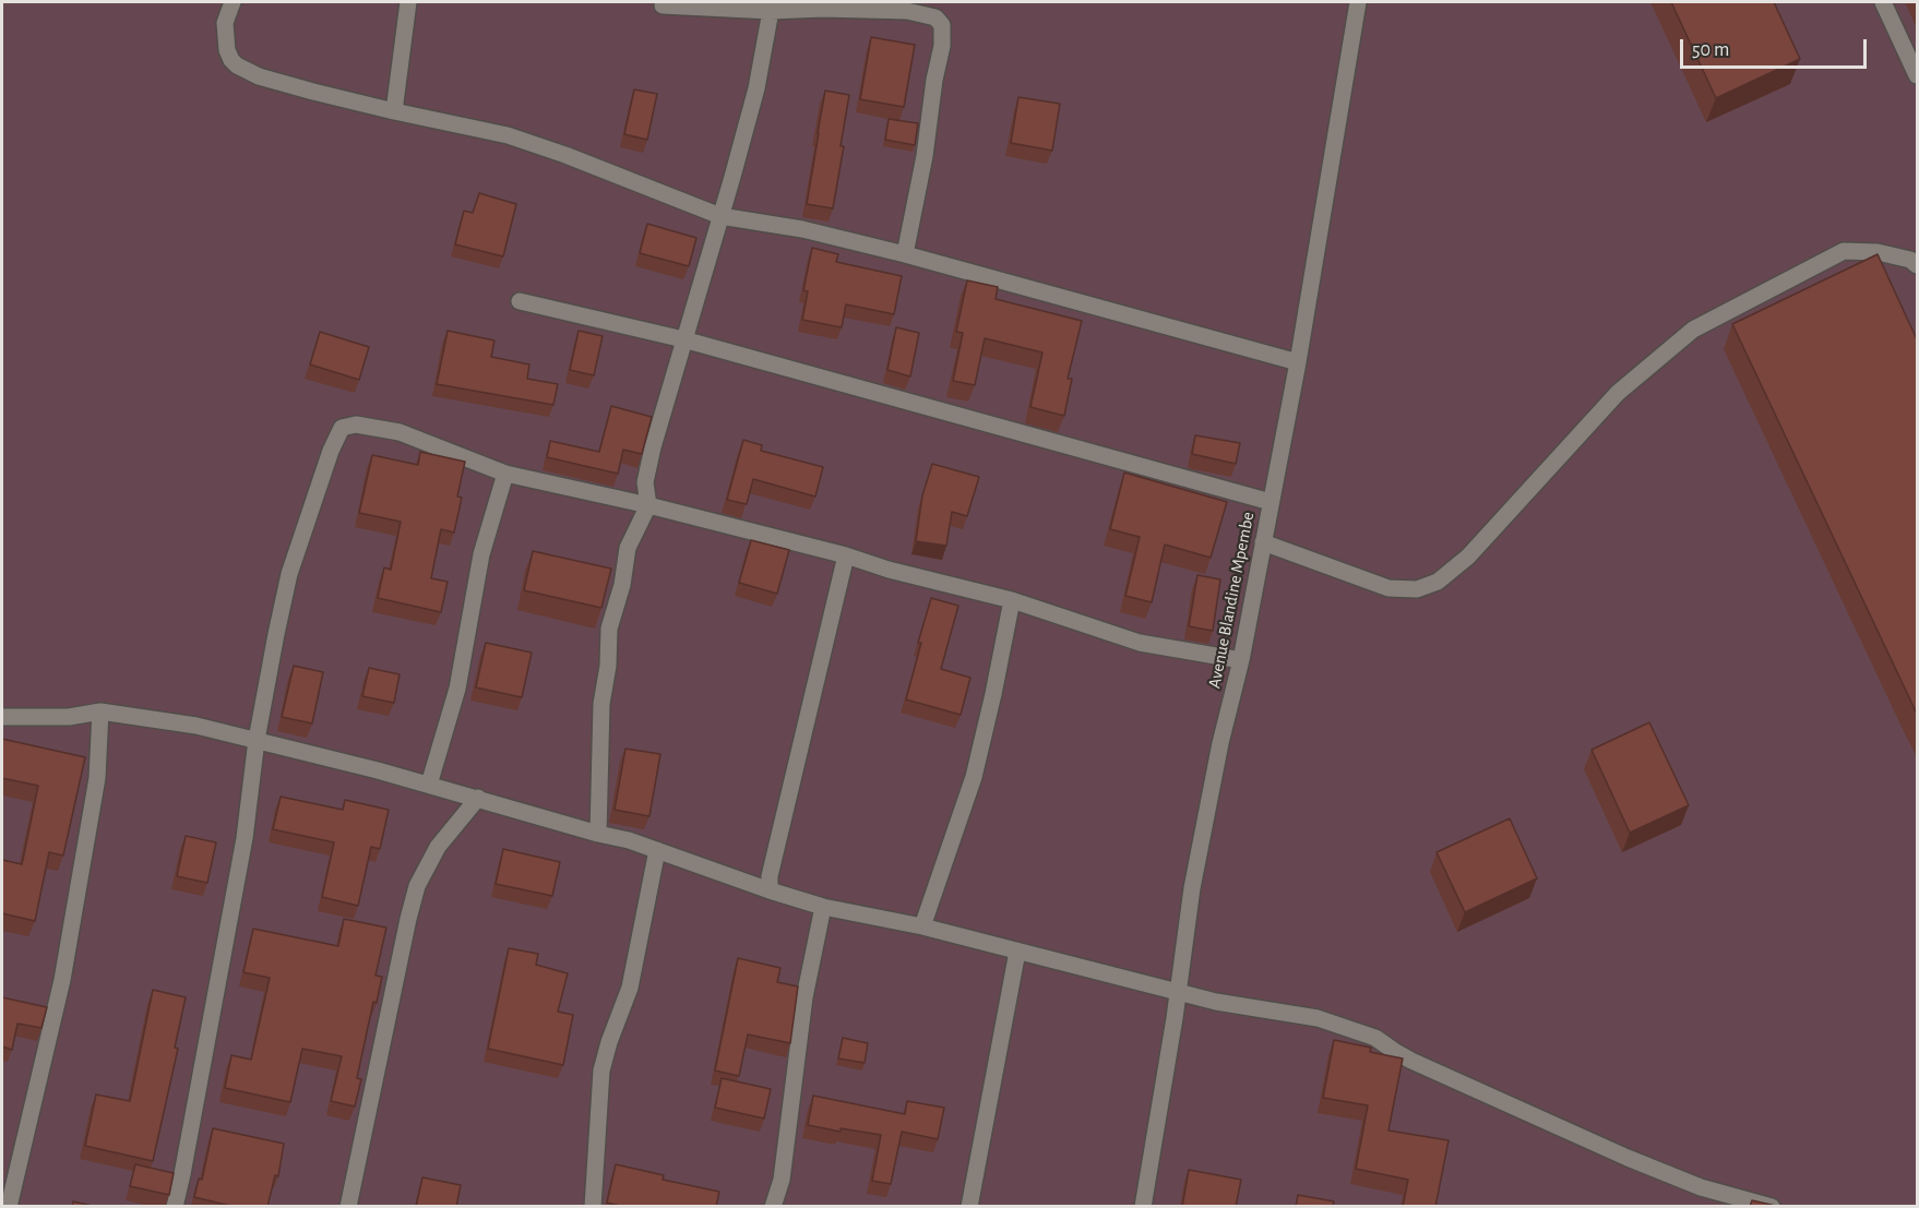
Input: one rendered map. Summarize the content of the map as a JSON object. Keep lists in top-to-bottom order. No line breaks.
{"streets":{"street":["Avenue Blandine Mpembe"]},"scale_bar":"50 m"}
